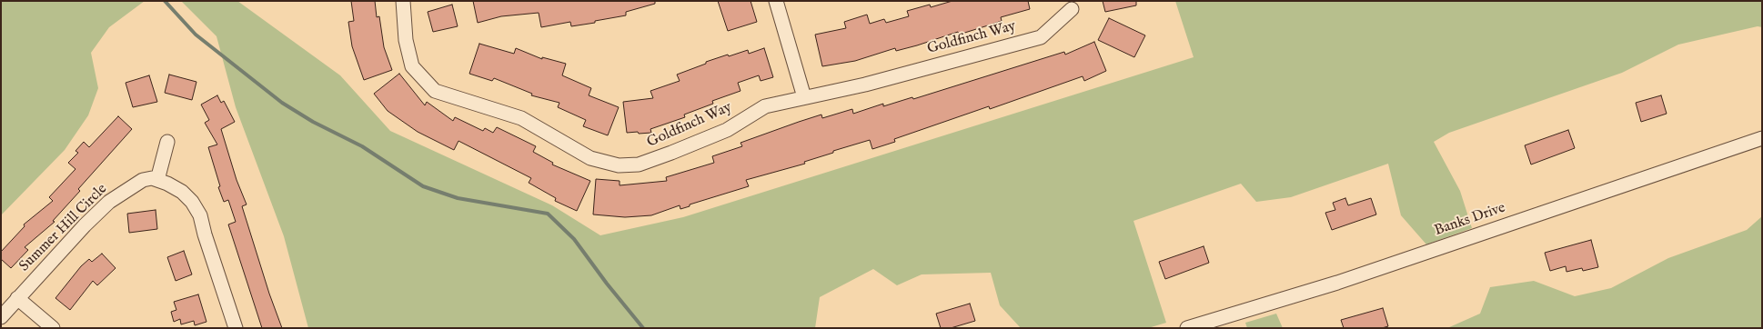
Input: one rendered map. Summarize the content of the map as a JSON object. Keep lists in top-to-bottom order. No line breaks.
{"streets":{"street":["Goldfinch Way","Banks Drive","Summer Hill Circle"]}}
